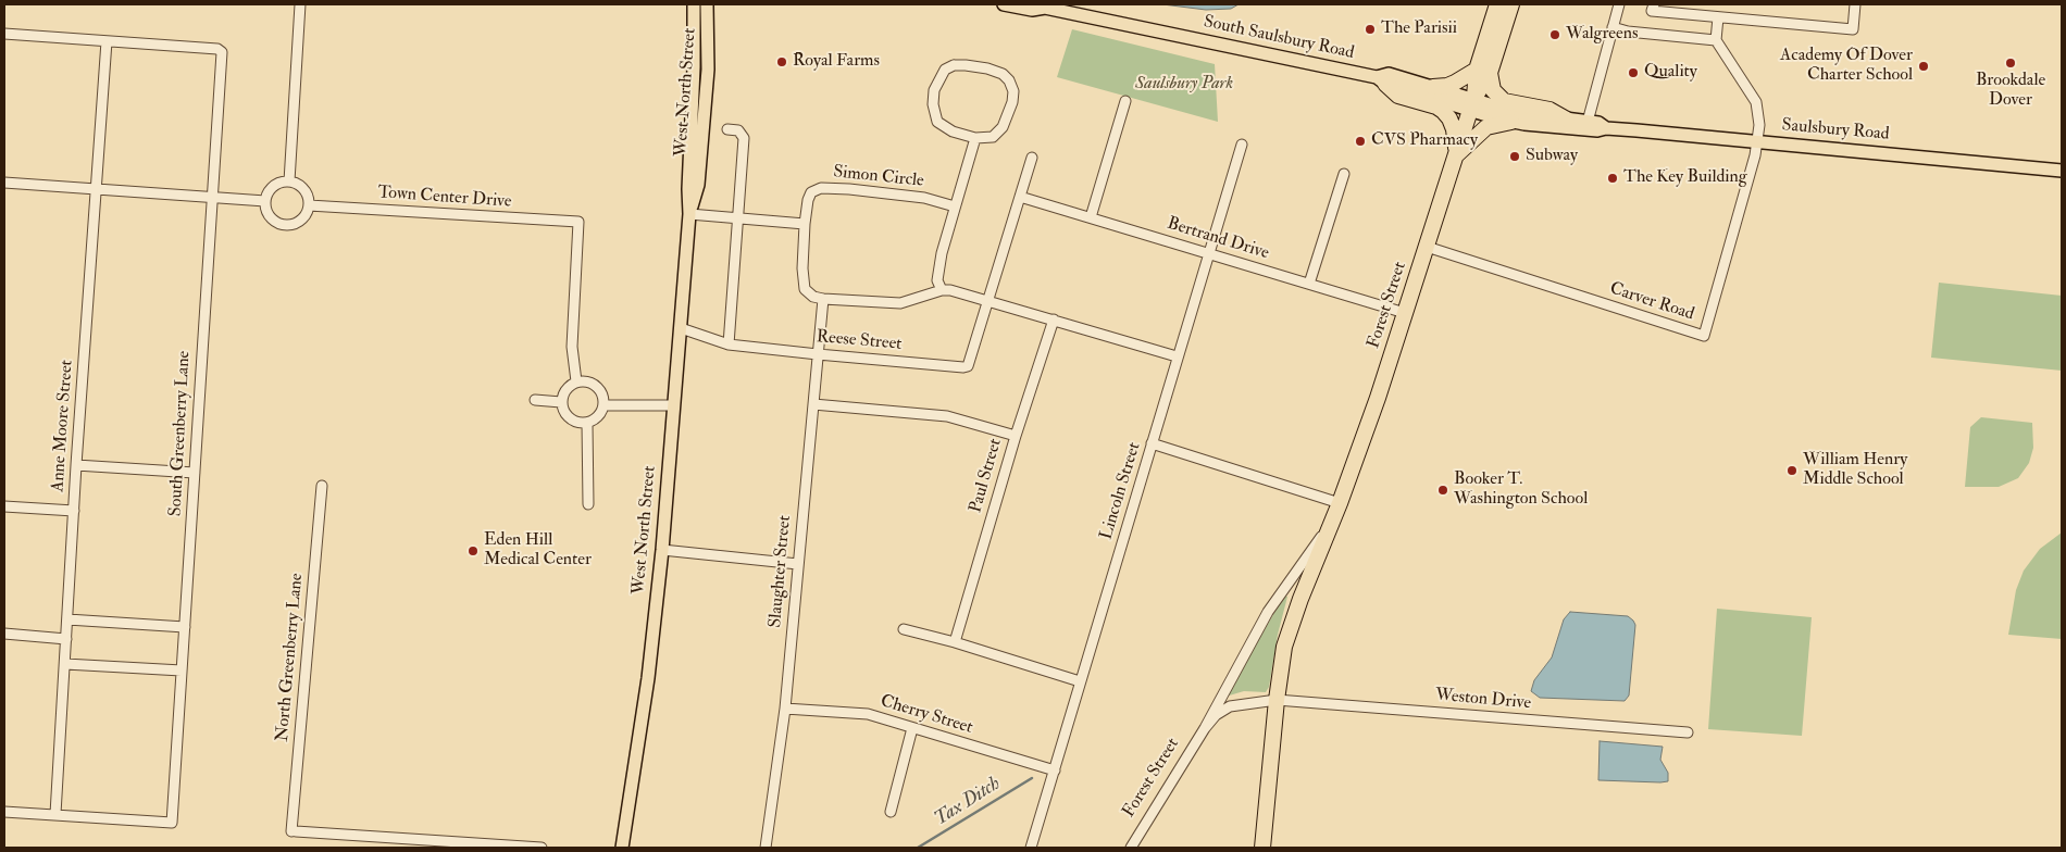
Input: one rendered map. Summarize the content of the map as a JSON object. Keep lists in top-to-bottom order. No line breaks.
{"streets":{"highway":["Forest Street"],"main road":["South Saulsbury Road","West North Street","Saulsbury Road"],"street":["Simon Circle","Town Center Drive","Bertrand Drive","Carver Road","Reese Street","Anne Moore Street","South Greenberry Lane","Paul Street","Lincoln Street","Slaughter Street","North Greenberry Lane","Weston Drive","Cherry Street"]},"crossings":[["South Saulsbury Road","Saulsbury Road"],["South Saulsbury Road","Forest Street"],["West North Street","Reese Street"],["Saulsbury Road","Carver Road"],["Saulsbury Road","Forest Street"],["Simon Circle","Slaughter Street"],["Bertrand Drive","Forest Street"],["Bertrand Drive","Reese Street"],["Bertrand Drive","Lincoln Street"],["Carver Road","Forest Street"],["Forest Street","Weston Drive"],["Reese Street","Slaughter Street"],["Anne Moore Street","South Greenberry Lane"],["Lincoln Street","Cherry Street"],["Slaughter Street","Cherry Street"]],"water":["Tax Ditch"],"parks":["Saulsbury Park"],"places":["The Parisii","Walgreens","Royal Farms","Brookdale Dover","Academy Of Dover Charter School","Quality","CVS Pharmacy","Subway","The Key Building","William Henry Middle School","Booker T. Washington School","Eden Hill Medical Center"]}
